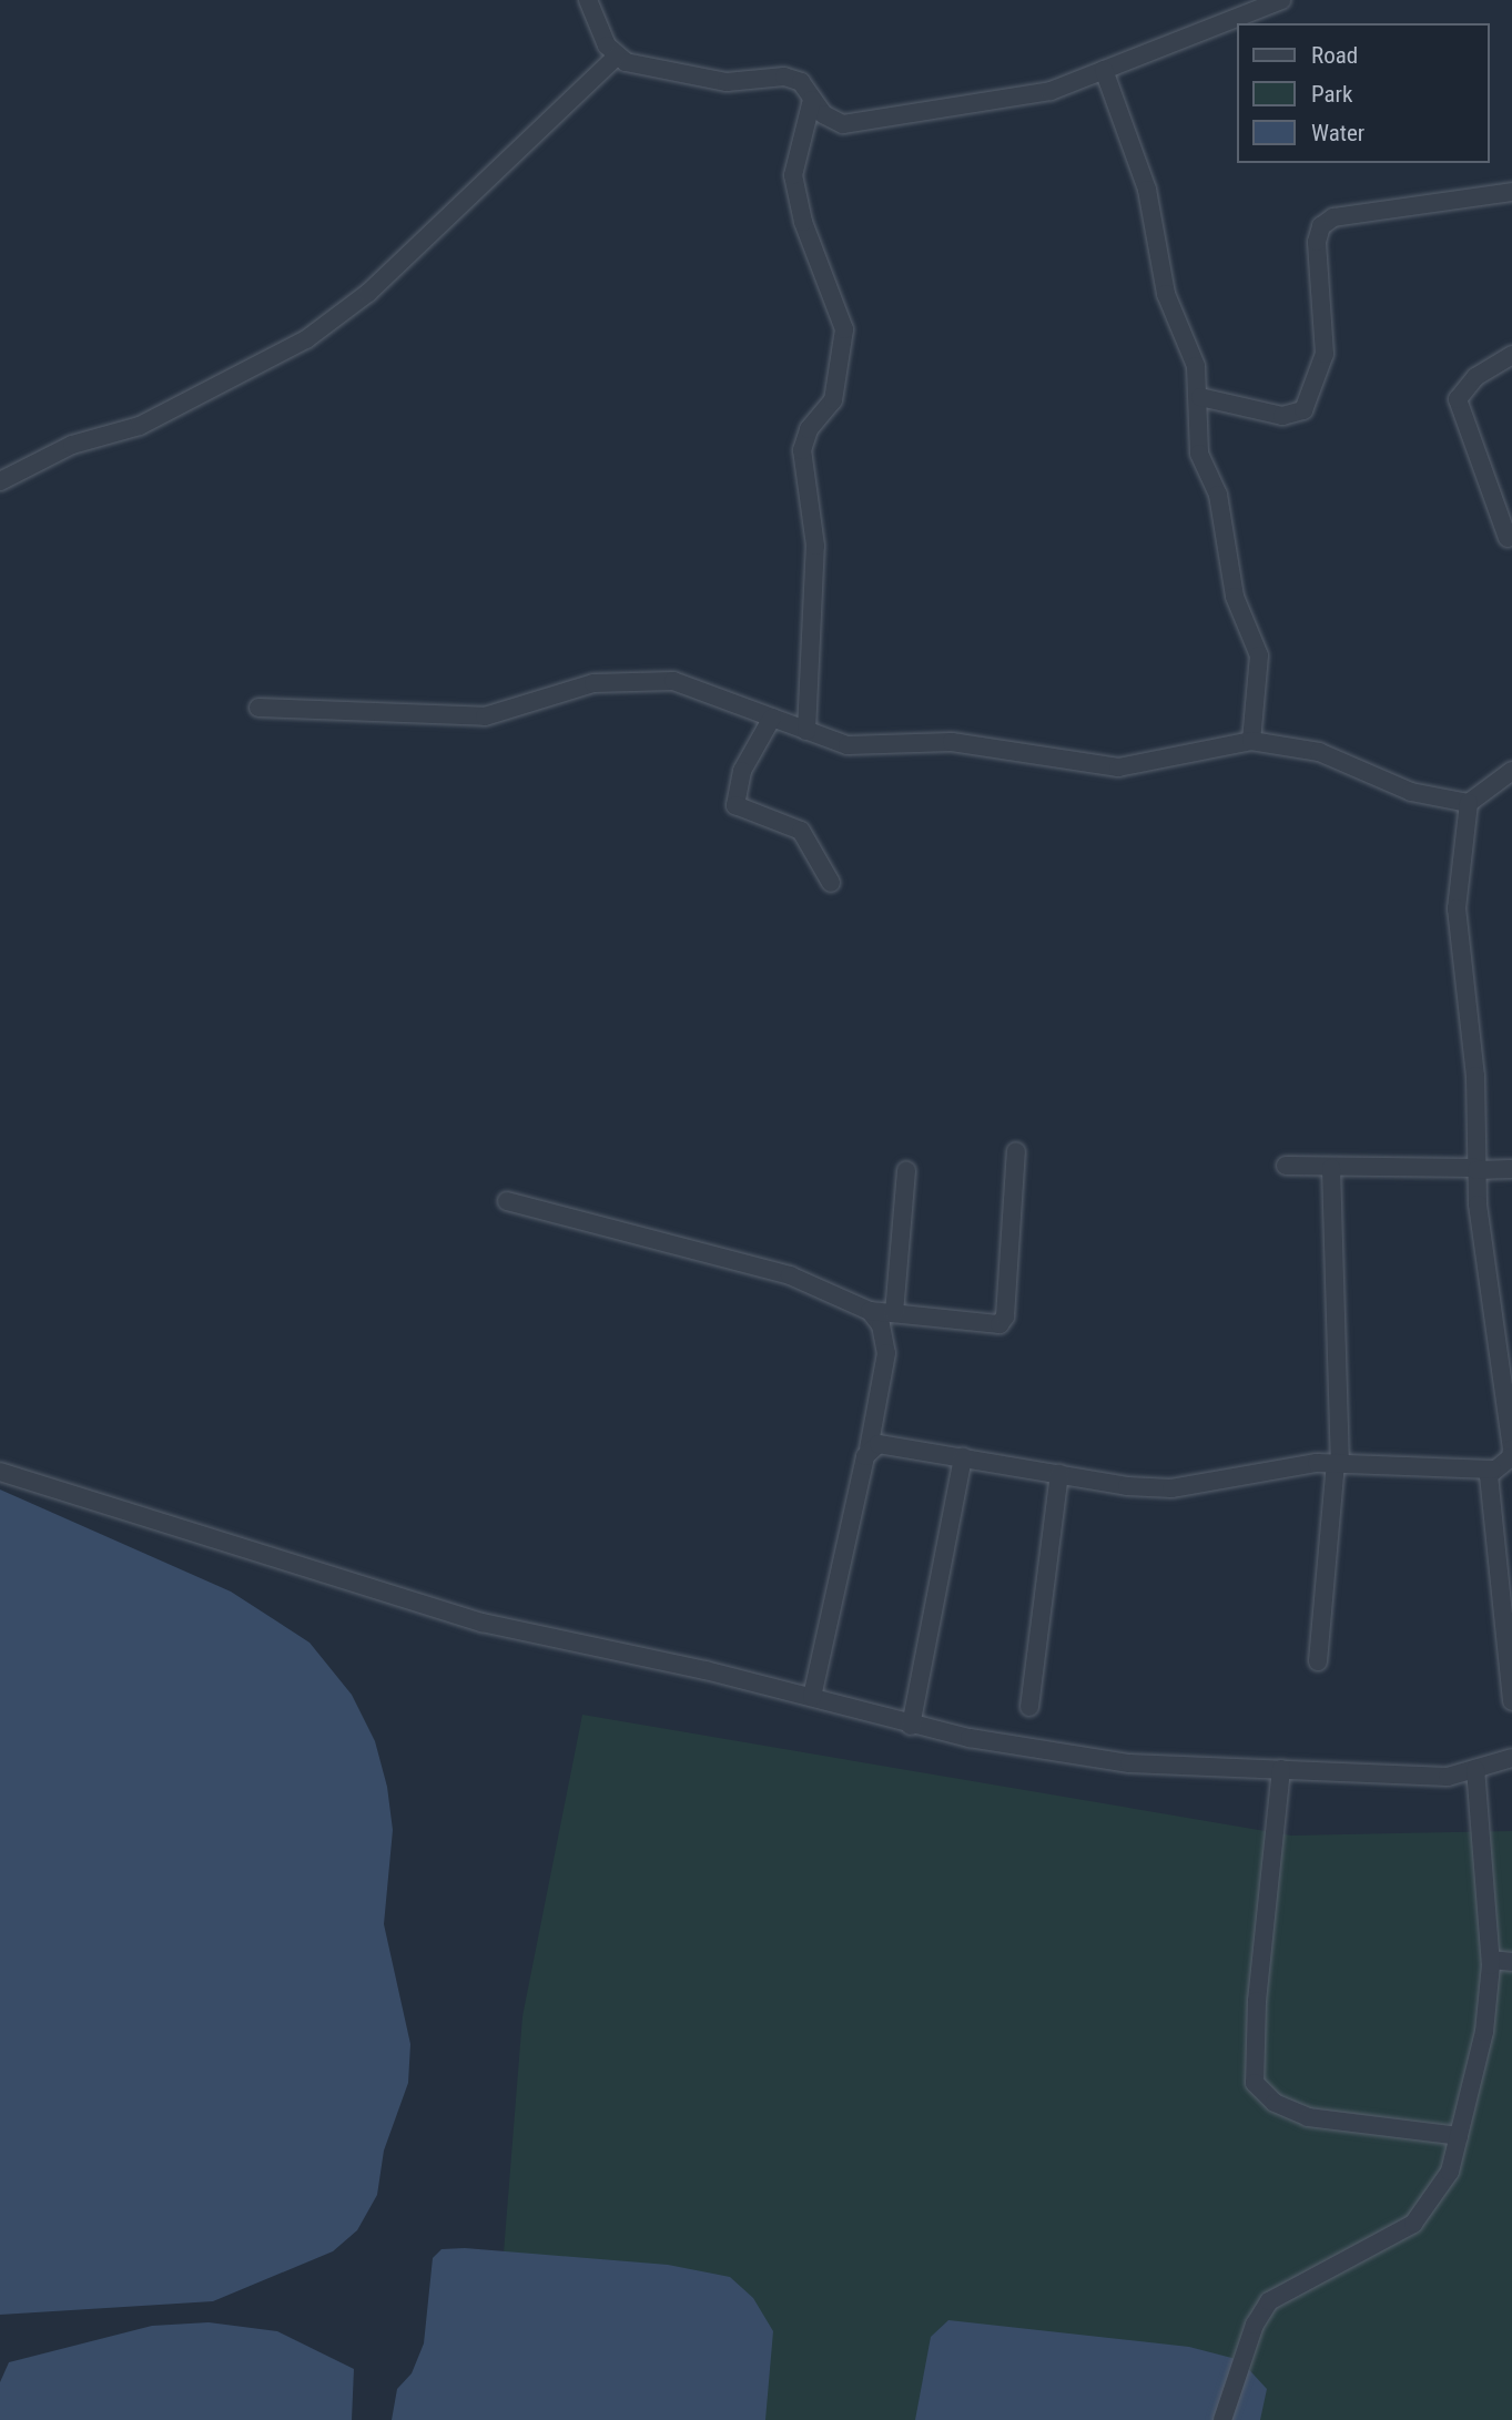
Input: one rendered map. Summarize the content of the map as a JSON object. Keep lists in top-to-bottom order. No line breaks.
{"legend":["Road","Park","Water"]}
